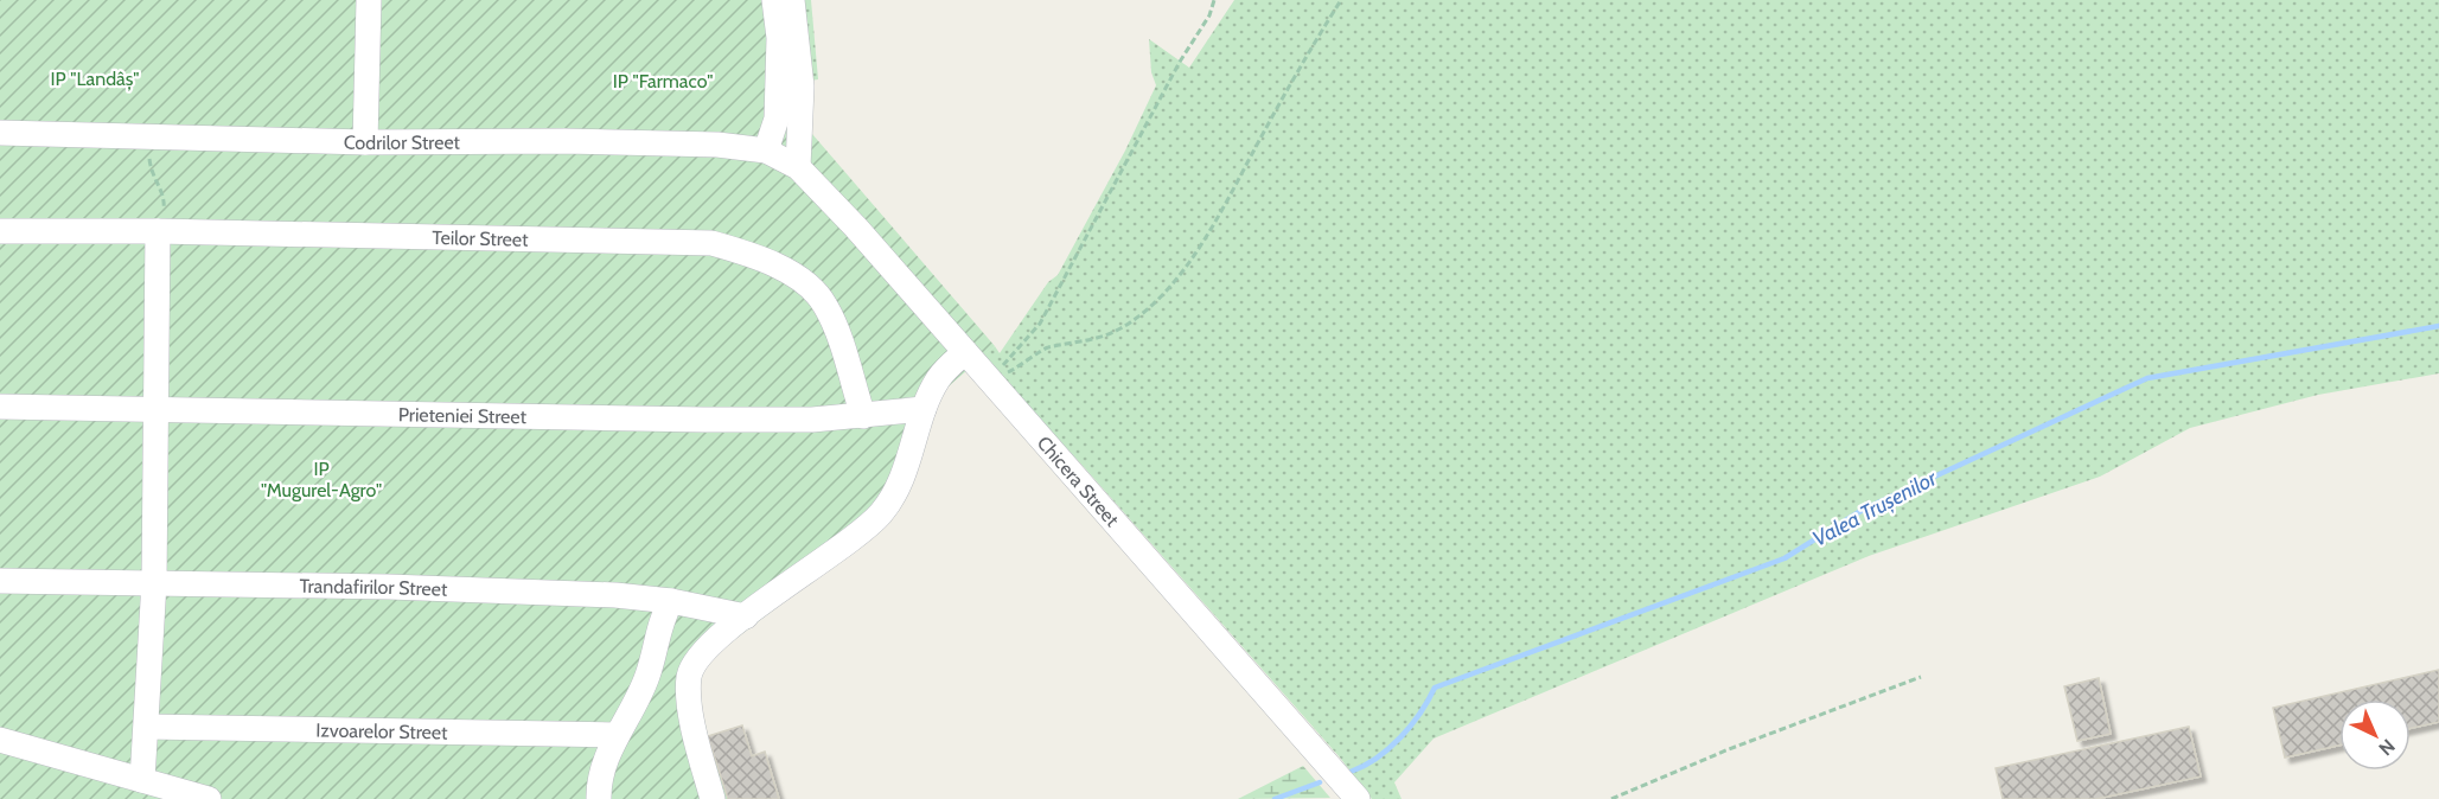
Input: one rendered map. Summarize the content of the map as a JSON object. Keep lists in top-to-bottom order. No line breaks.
{"streets":{"street":["Codrilor Street","Teilor Street","Prieteniei Street","Chicera Street","Trandafirilor Street","Izvoarelor Street"]},"crossings":[["Codrilor Street","Chicera Street"],["Teilor Street","Prieteniei Street"]],"water":["Valea Trușenilor"],"parks":["IP \"Landâș\"","IP \"Farmaco\"","IP \"Mugurel-Agro\""],"north":"bottom right"}
